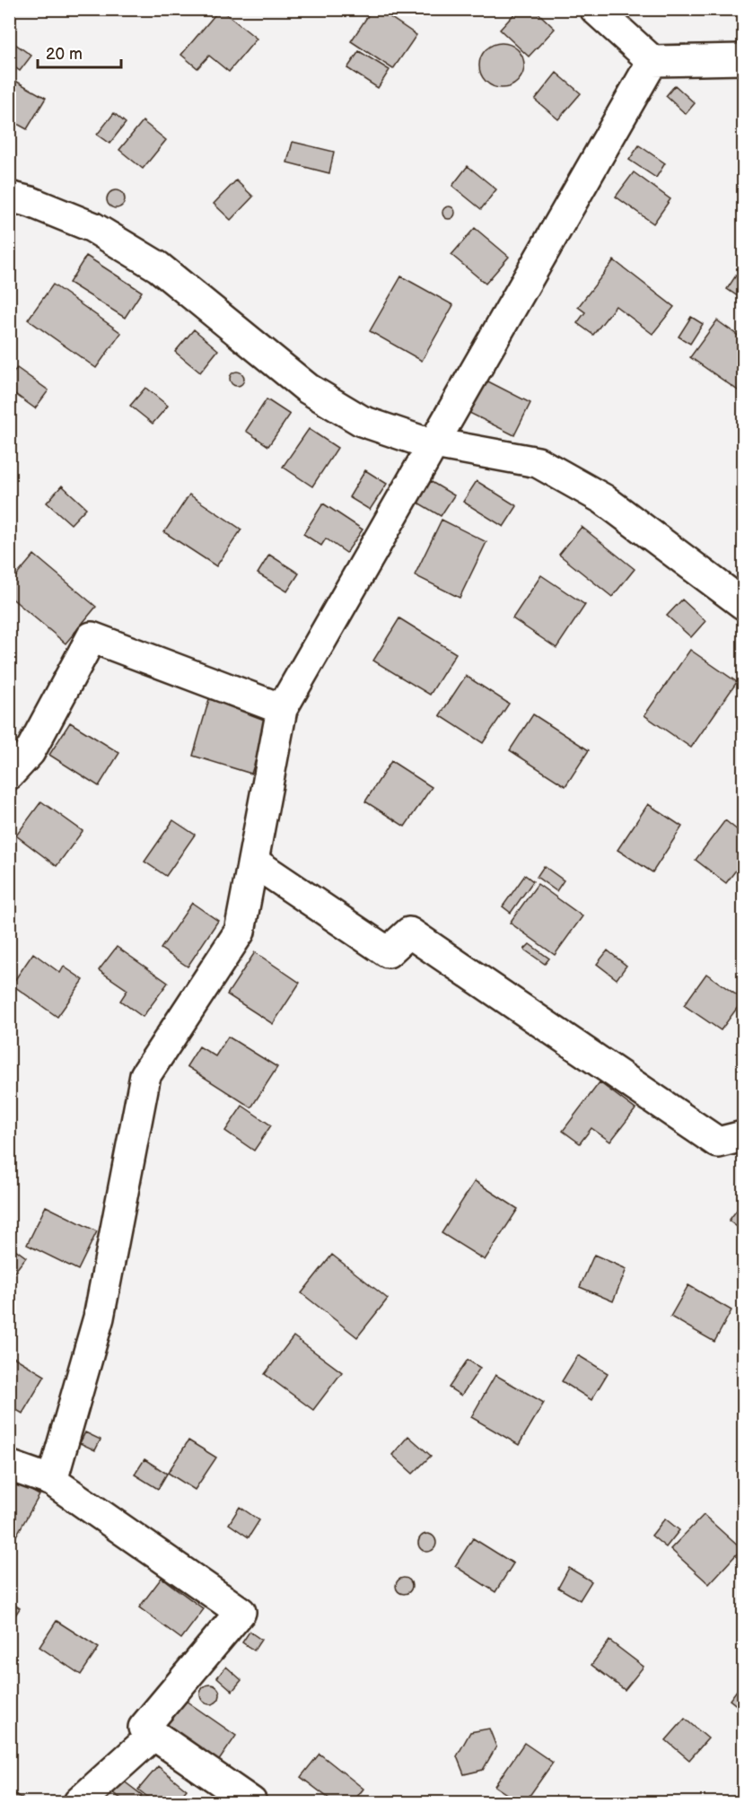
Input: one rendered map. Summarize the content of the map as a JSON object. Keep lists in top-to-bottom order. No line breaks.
{"scale_bar":"20 m"}
